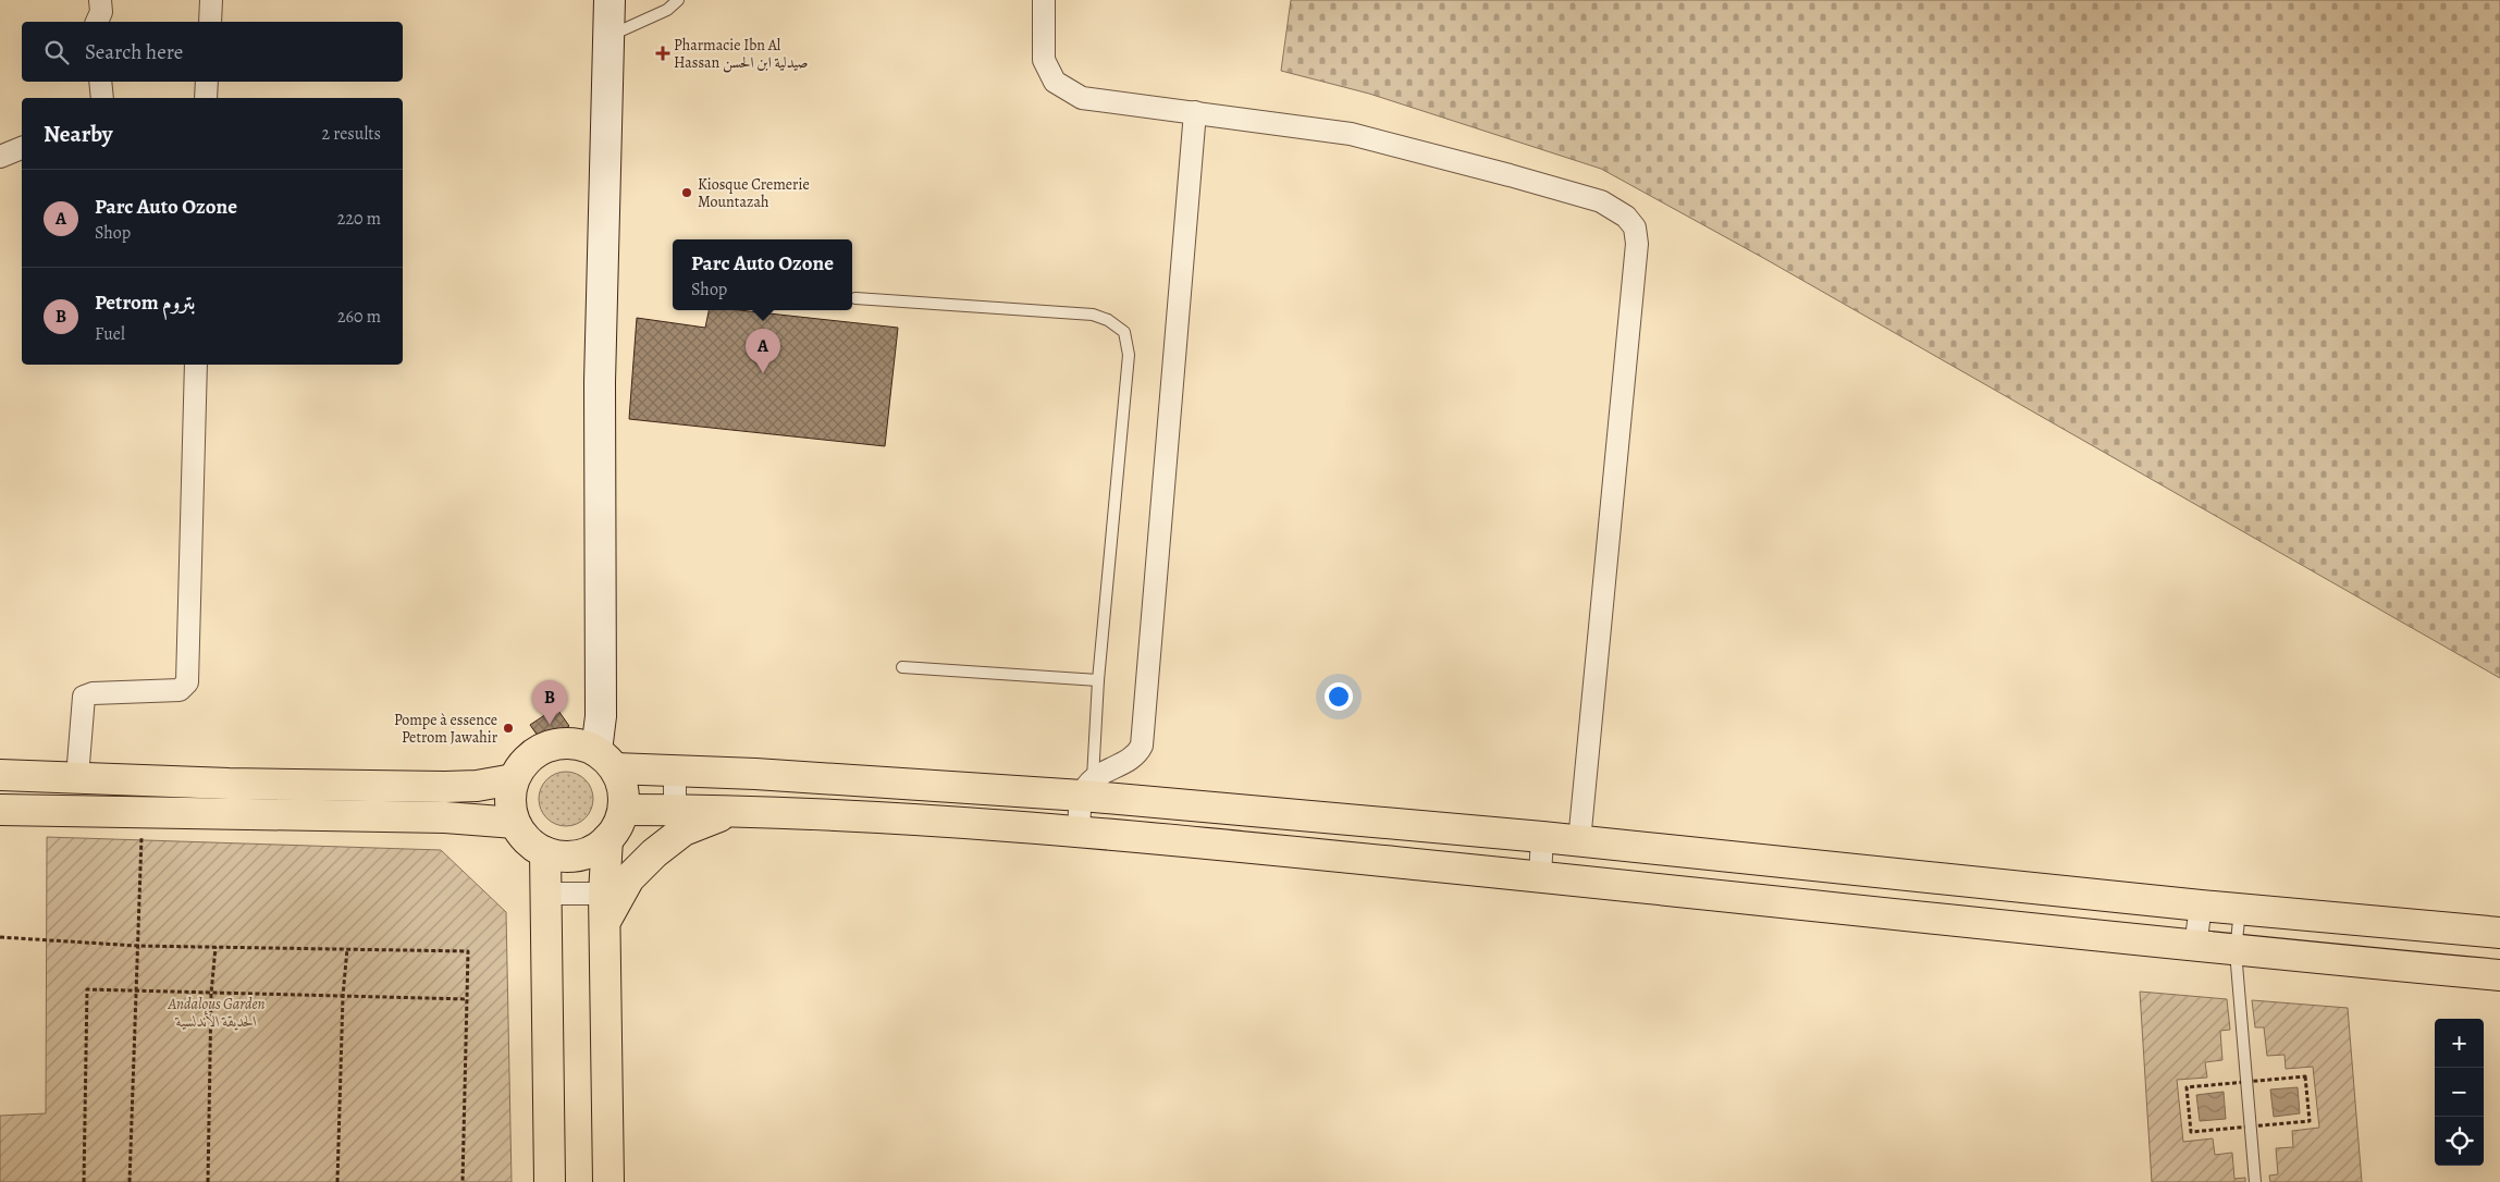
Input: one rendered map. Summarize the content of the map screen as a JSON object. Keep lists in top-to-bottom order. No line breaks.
{"parks":["Andalous Garden الحديقة الأندلسية"],"places":{"health":["Pharmacie Ibn Al Hassan صيدلية ابن الحسن"],"other":["Kiosque Cremerie Mountazah","Pompe à essence Petrom Jawahir"]},"page":{"search":"Search here","heading":["Nearby","2 results"],"list":[{"mark":"A","name":"Parc Auto Ozone","note":"Shop","value":"220 m"},{"mark":"B","name":"Petrom بتروم","note":"Fuel","value":"260 m"}],"popup":["Parc Auto Ozone","Shop"],"pins":["A","B"],"map_buttons":["+","−"]}}
